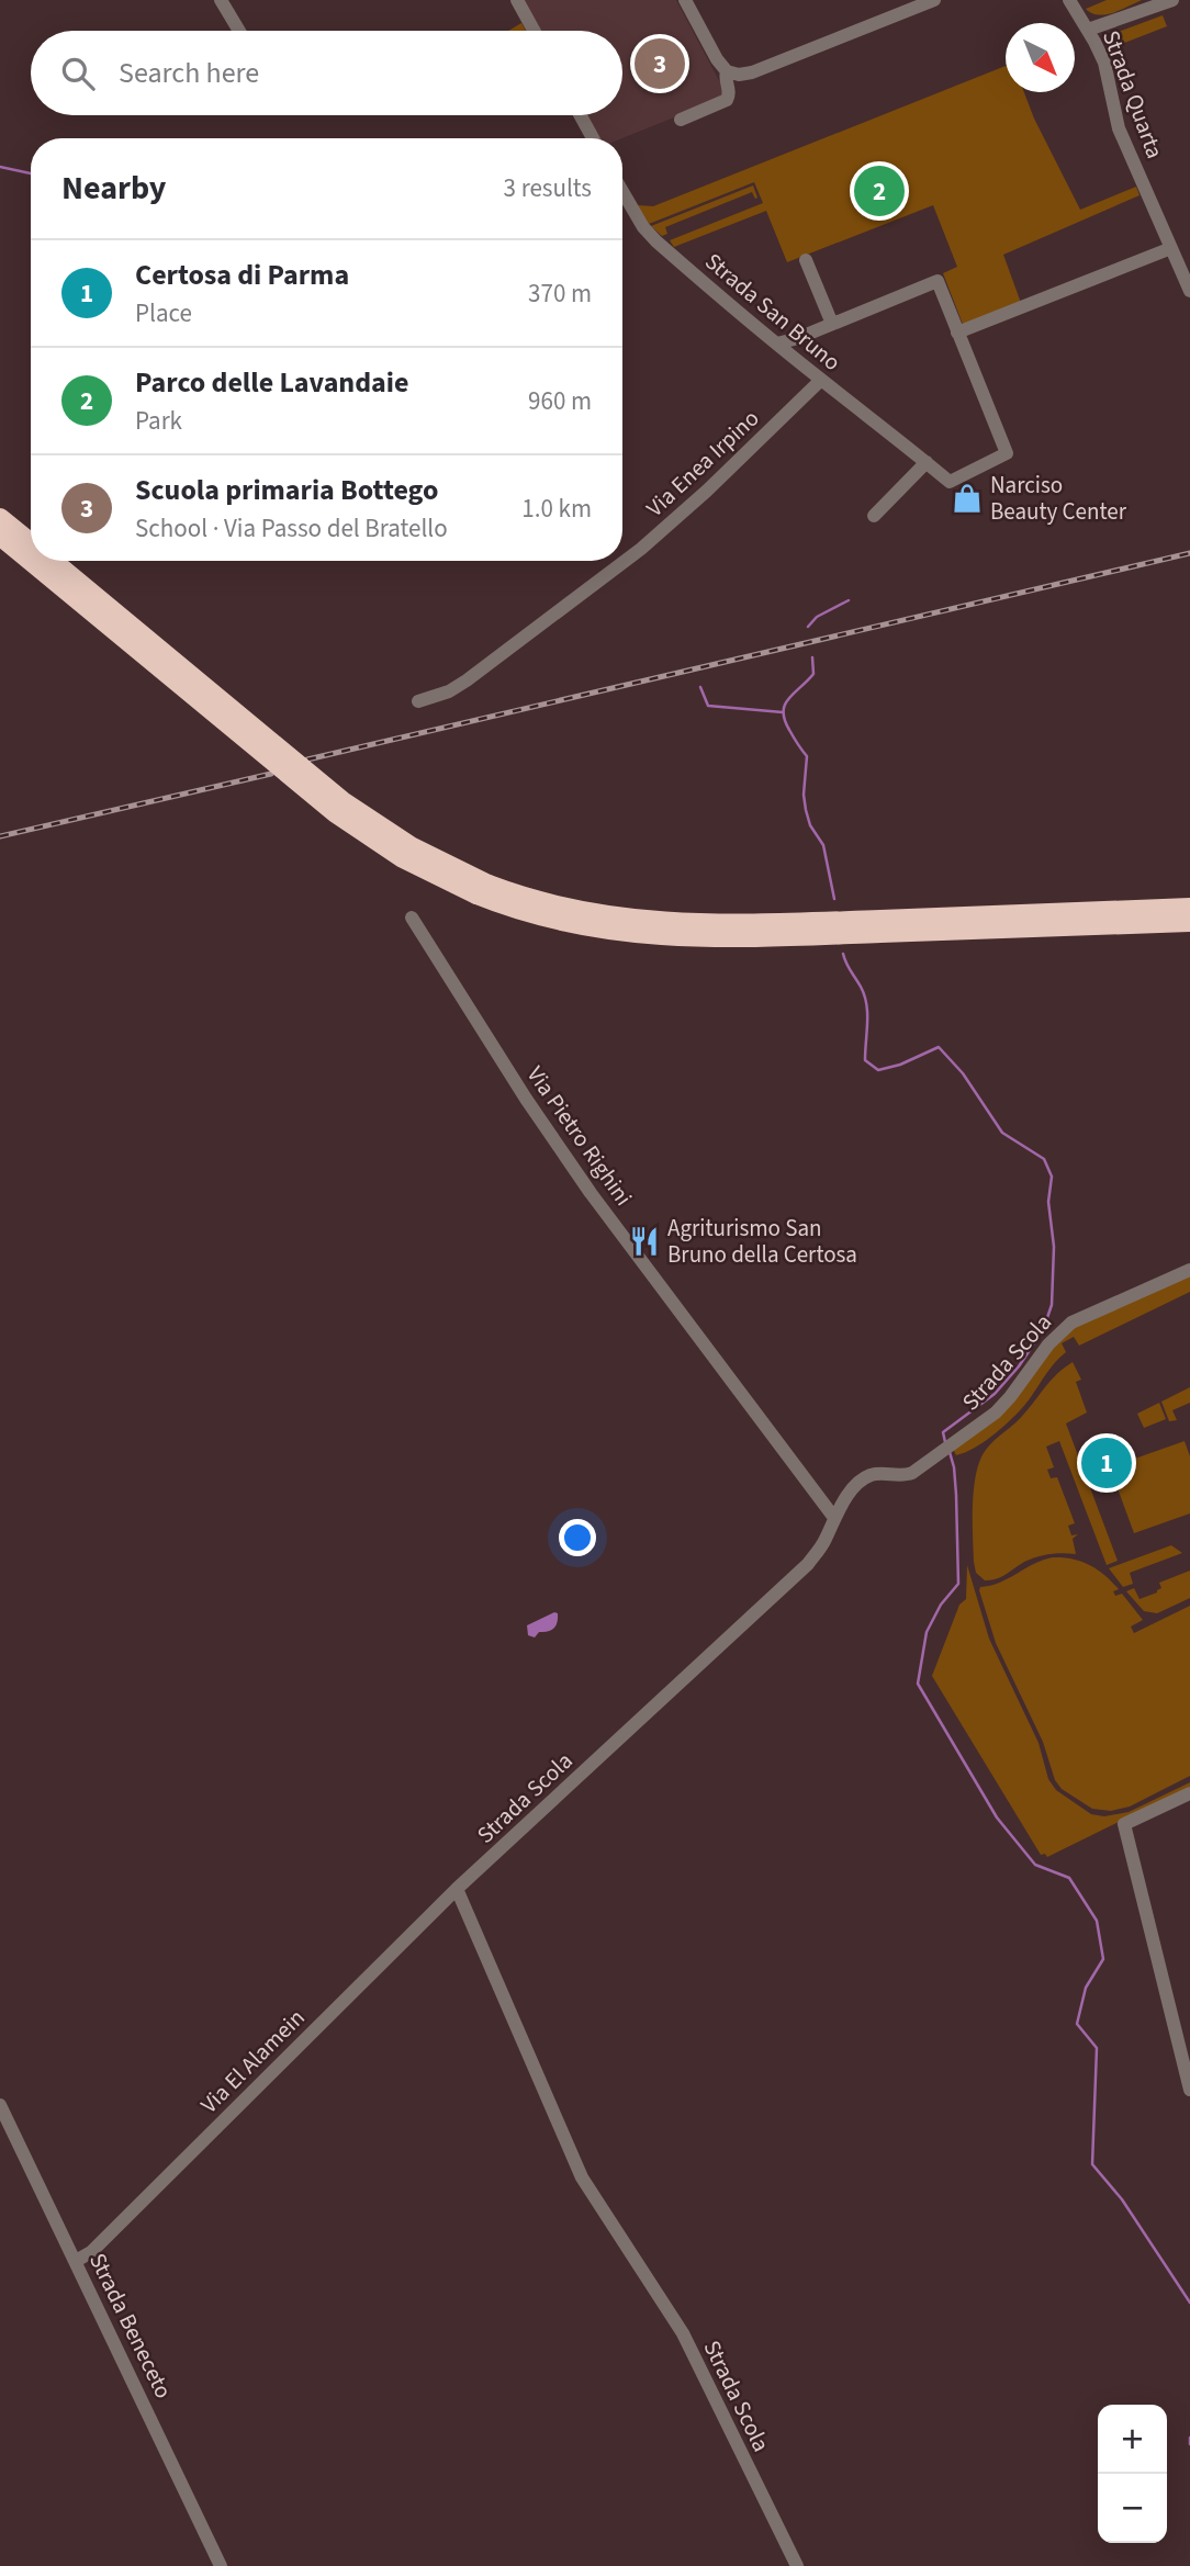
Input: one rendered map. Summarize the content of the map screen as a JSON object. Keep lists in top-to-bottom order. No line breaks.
{"streets":{"street":["Strada Quarta","Strada San Bruno","Via Enea Irpino","Via Pietro Righini","Strada Scola","Via El Alamein","Strada Beneceto"]},"crossings":[["Strada San Bruno","Via Enea Irpino"],["Via Pietro Righini","Strada Scola"],["Strada Scola","Via El Alamein"],["Via El Alamein","Strada Beneceto"]],"places":{"shop":["Narciso Beauty Center"],"restaurant":["Agriturismo San Bruno della Certosa"]},"north":"bottom right","page":{"search":"Search here","pins":["3","2","1"],"heading":["Nearby","3 results"],"list":[{"mark":"1","name":"Certosa di Parma","note":"Place","value":"370 m"},{"mark":"2","name":"Parco delle Lavandaie","note":"Park","value":"960 m"},{"mark":"3","name":"Scuola primaria Bottego","note":"School · Via Passo del Bratello","value":"1.0 km"}],"map_buttons":["+","−"]}}
